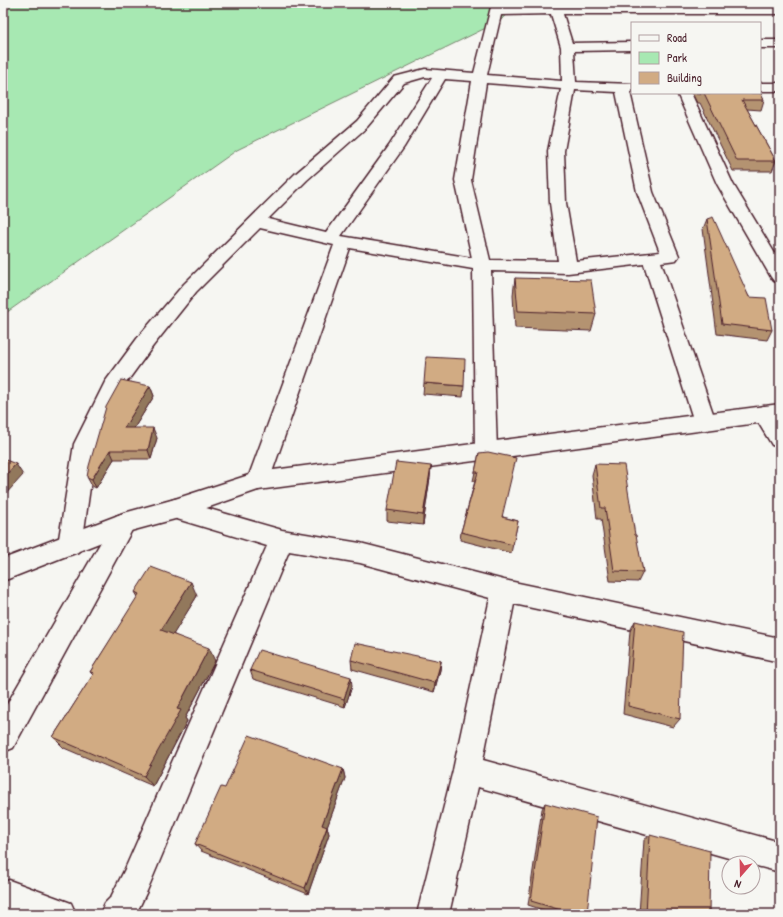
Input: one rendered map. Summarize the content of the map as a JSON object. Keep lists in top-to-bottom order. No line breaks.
{"legend":["Road","Park","Building"],"north":"bottom"}
